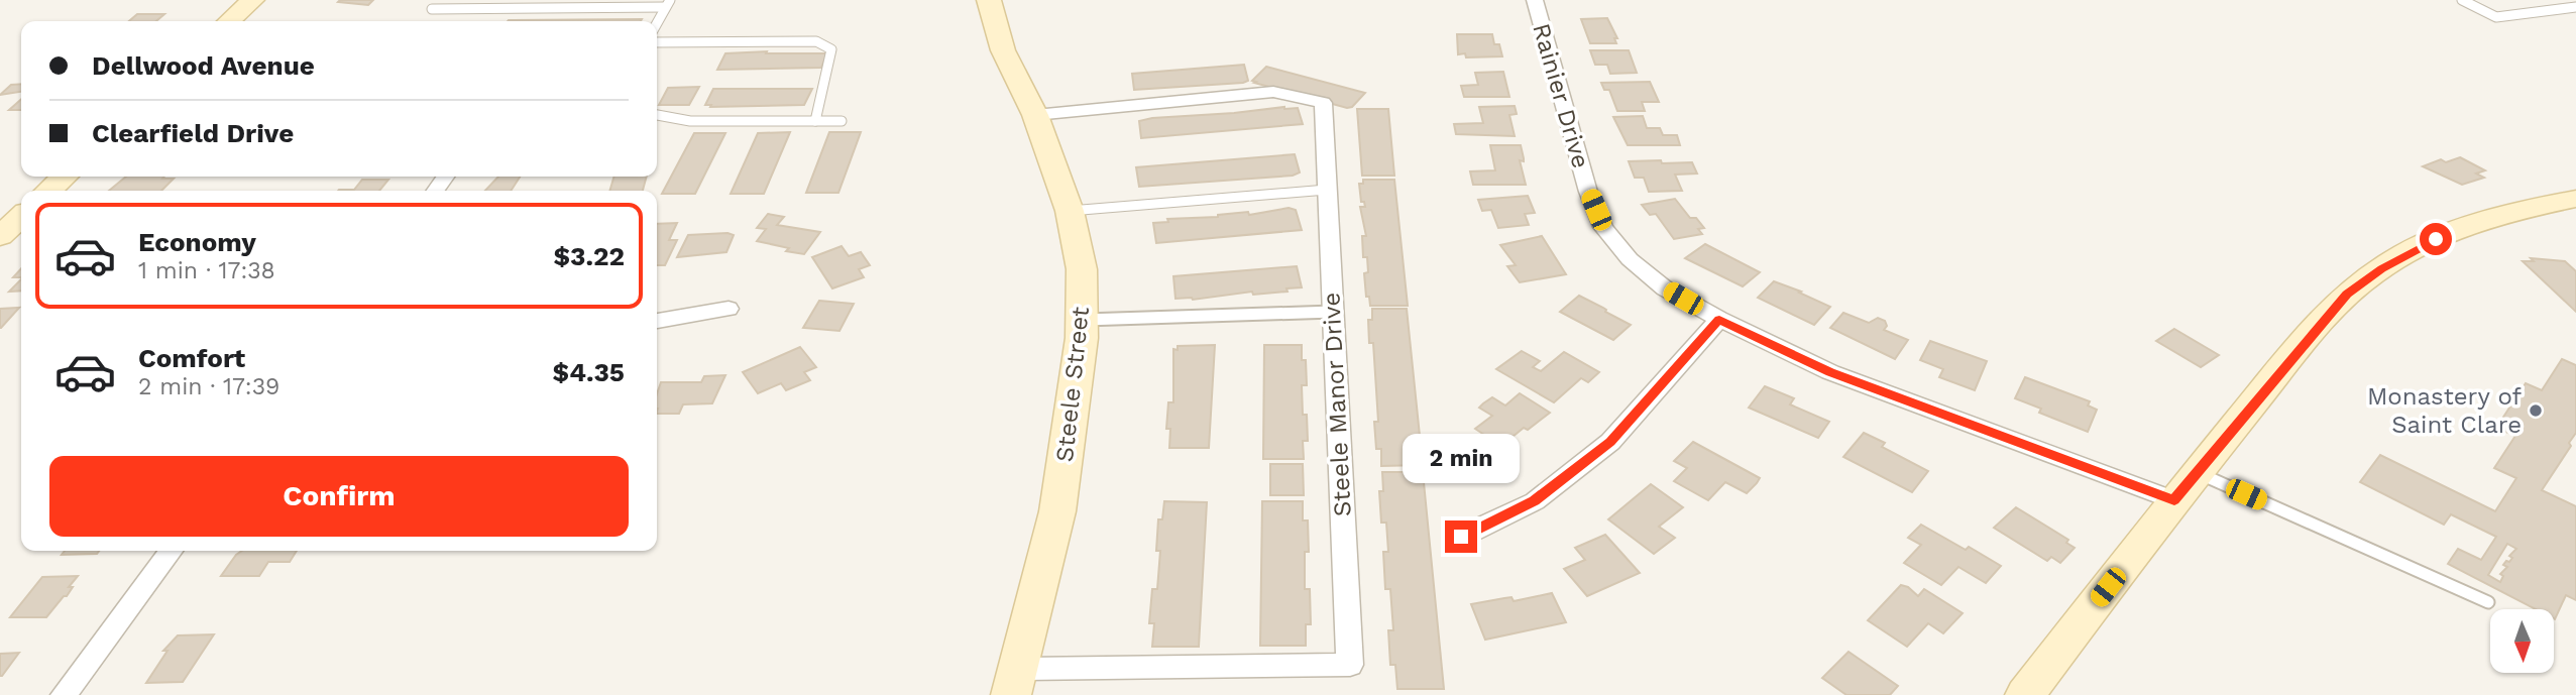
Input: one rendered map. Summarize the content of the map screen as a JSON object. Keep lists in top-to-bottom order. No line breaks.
{"streets":{"street":["Rainier Drive","Steele Street","Steele Manor Drive"]},"crossings":[["Steele Street","Steele Manor Drive"]],"places":["Monastery of Saint Clare"],"north":"bottom","page":{"banner":["Dellwood Avenue","Clearfield Drive"],"list":[{"name":"Economy","note":"1 min · 17:38","value":"$3.22"},{"name":"Comfort","note":"2 min · 17:39","value":"$4.35"}],"bubble":"2 min","buttons":"Confirm"}}
